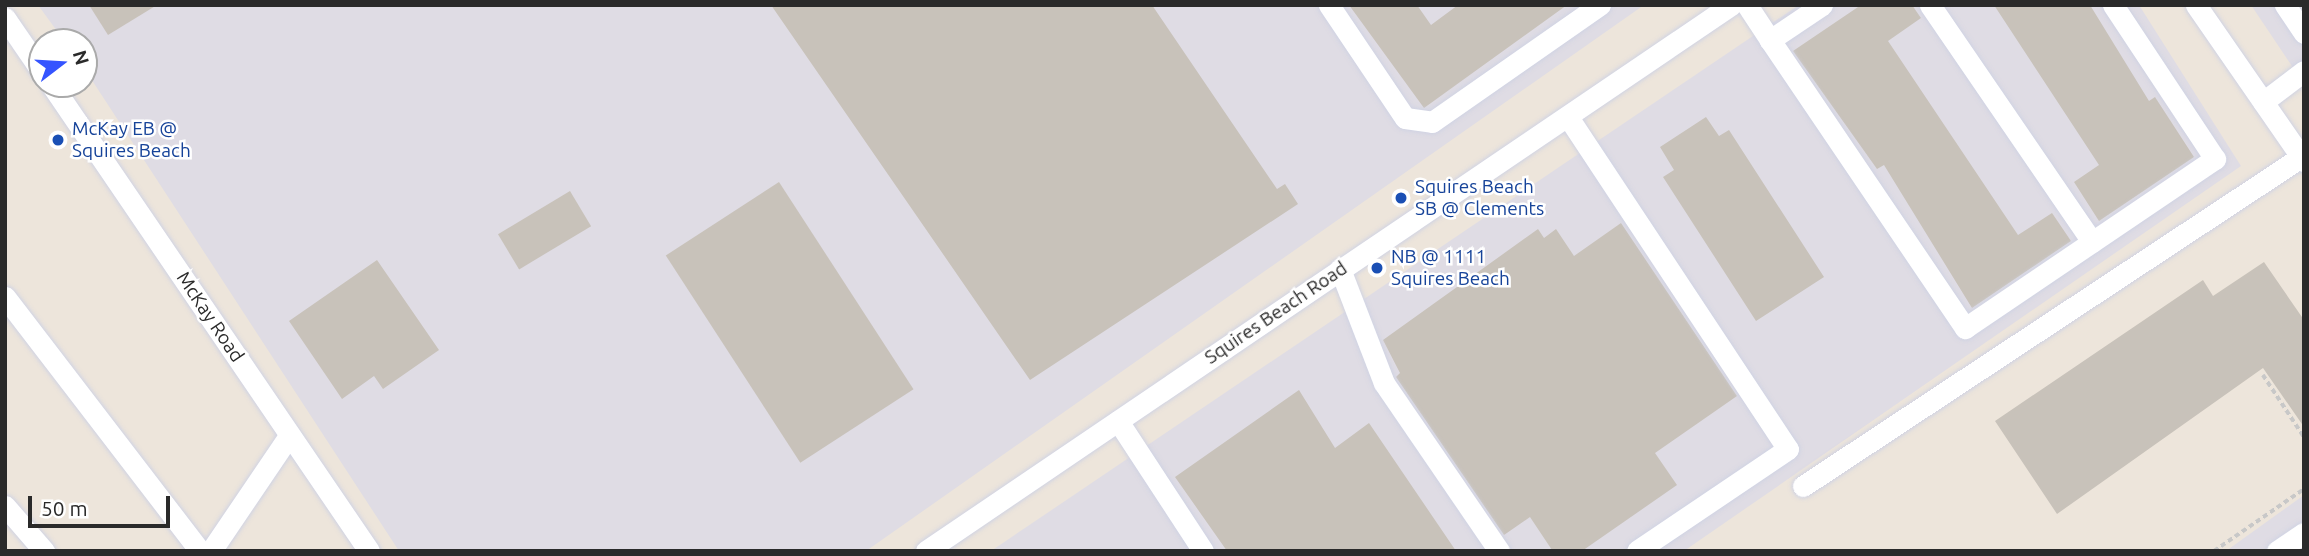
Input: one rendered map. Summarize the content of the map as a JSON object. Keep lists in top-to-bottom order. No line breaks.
{"streets":{"street":["Squires Beach Road","McKay Road"]},"places":["McKay EB @ Squires Beach","Squires Beach SB @ Clements","NB @ 1111 Squires Beach"],"scale_bar":"50 m","north":"right"}
